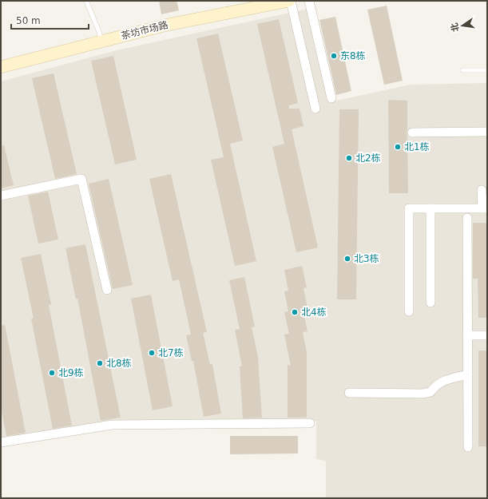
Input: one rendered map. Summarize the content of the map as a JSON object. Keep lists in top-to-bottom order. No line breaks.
{"streets":{"street":["茶坊市场路"]},"places":["东8栋","北1栋","北2栋","北3栋","北4栋","北7栋","北8栋","北9栋"],"scale_bar":"50 m","north":"left"}
